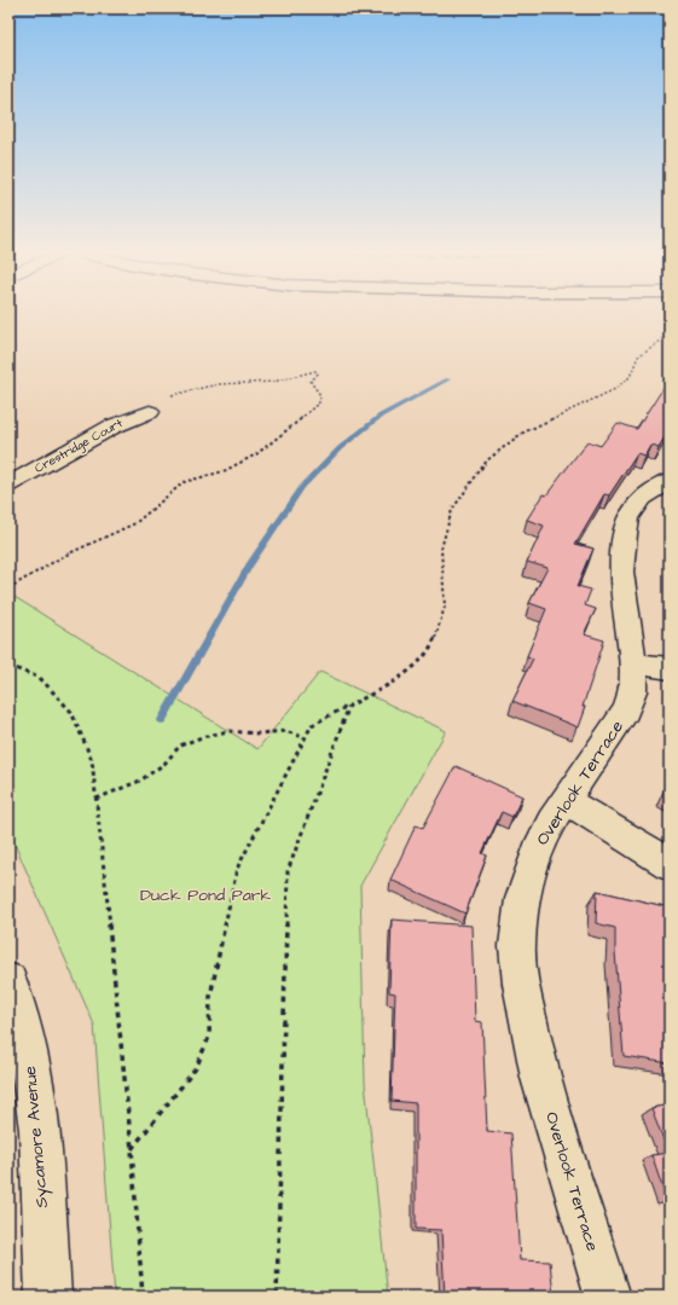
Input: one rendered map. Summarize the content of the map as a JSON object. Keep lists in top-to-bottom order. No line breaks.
{"streets":{"main road":["Crestridge Court","Overlook Terrace","Sycamore Avenue"]},"parks":["Duck Pond Park"]}
